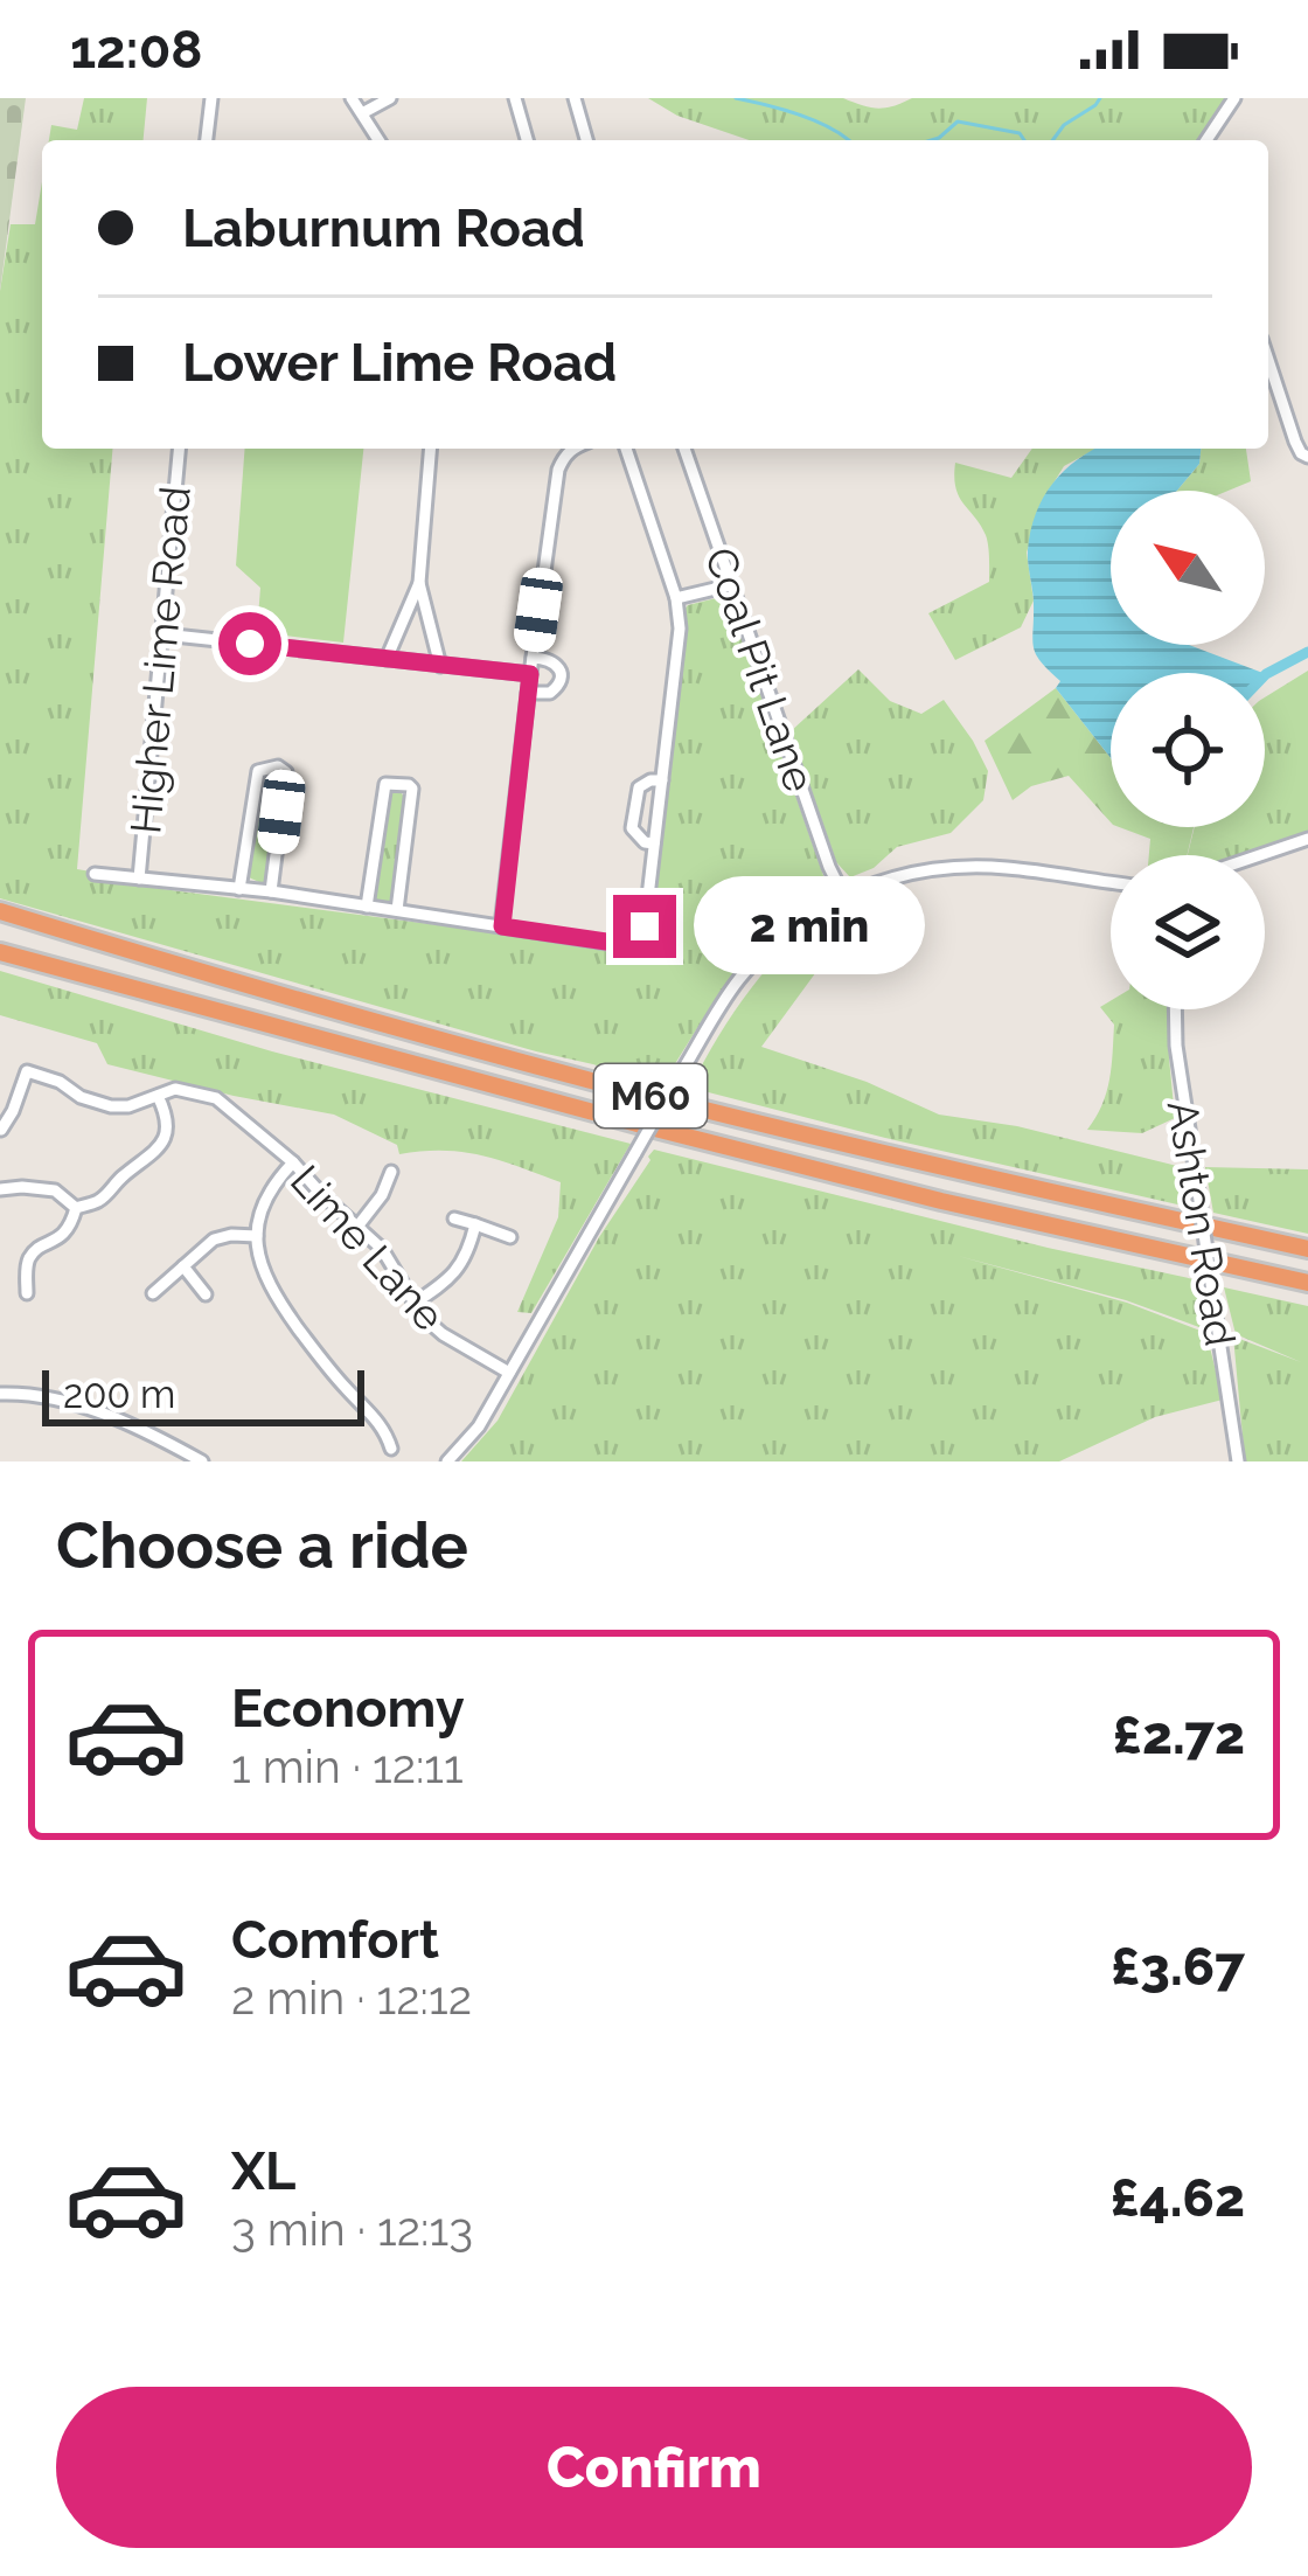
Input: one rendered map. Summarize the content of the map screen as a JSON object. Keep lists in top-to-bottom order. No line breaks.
{"streets":{"highway":["M60"],"street":["Higher Lime Road","Coal Pit Lane","Ashton Road","Lime Lane"]},"scale_bar":"200 m","north":"top left","page":{"status":"12:08","banner":["Laburnum Road","Lower Lime Road"],"bubble":"2 min","scale":"200 m","heading":"Choose a ride","list":[{"name":"Economy","note":"1 min · 12:11","value":"£2.72"},{"name":"Comfort","note":"2 min · 12:12","value":"£3.67"},{"name":"XL","note":"3 min · 12:13","value":"£4.62"}],"buttons":"Confirm"}}
